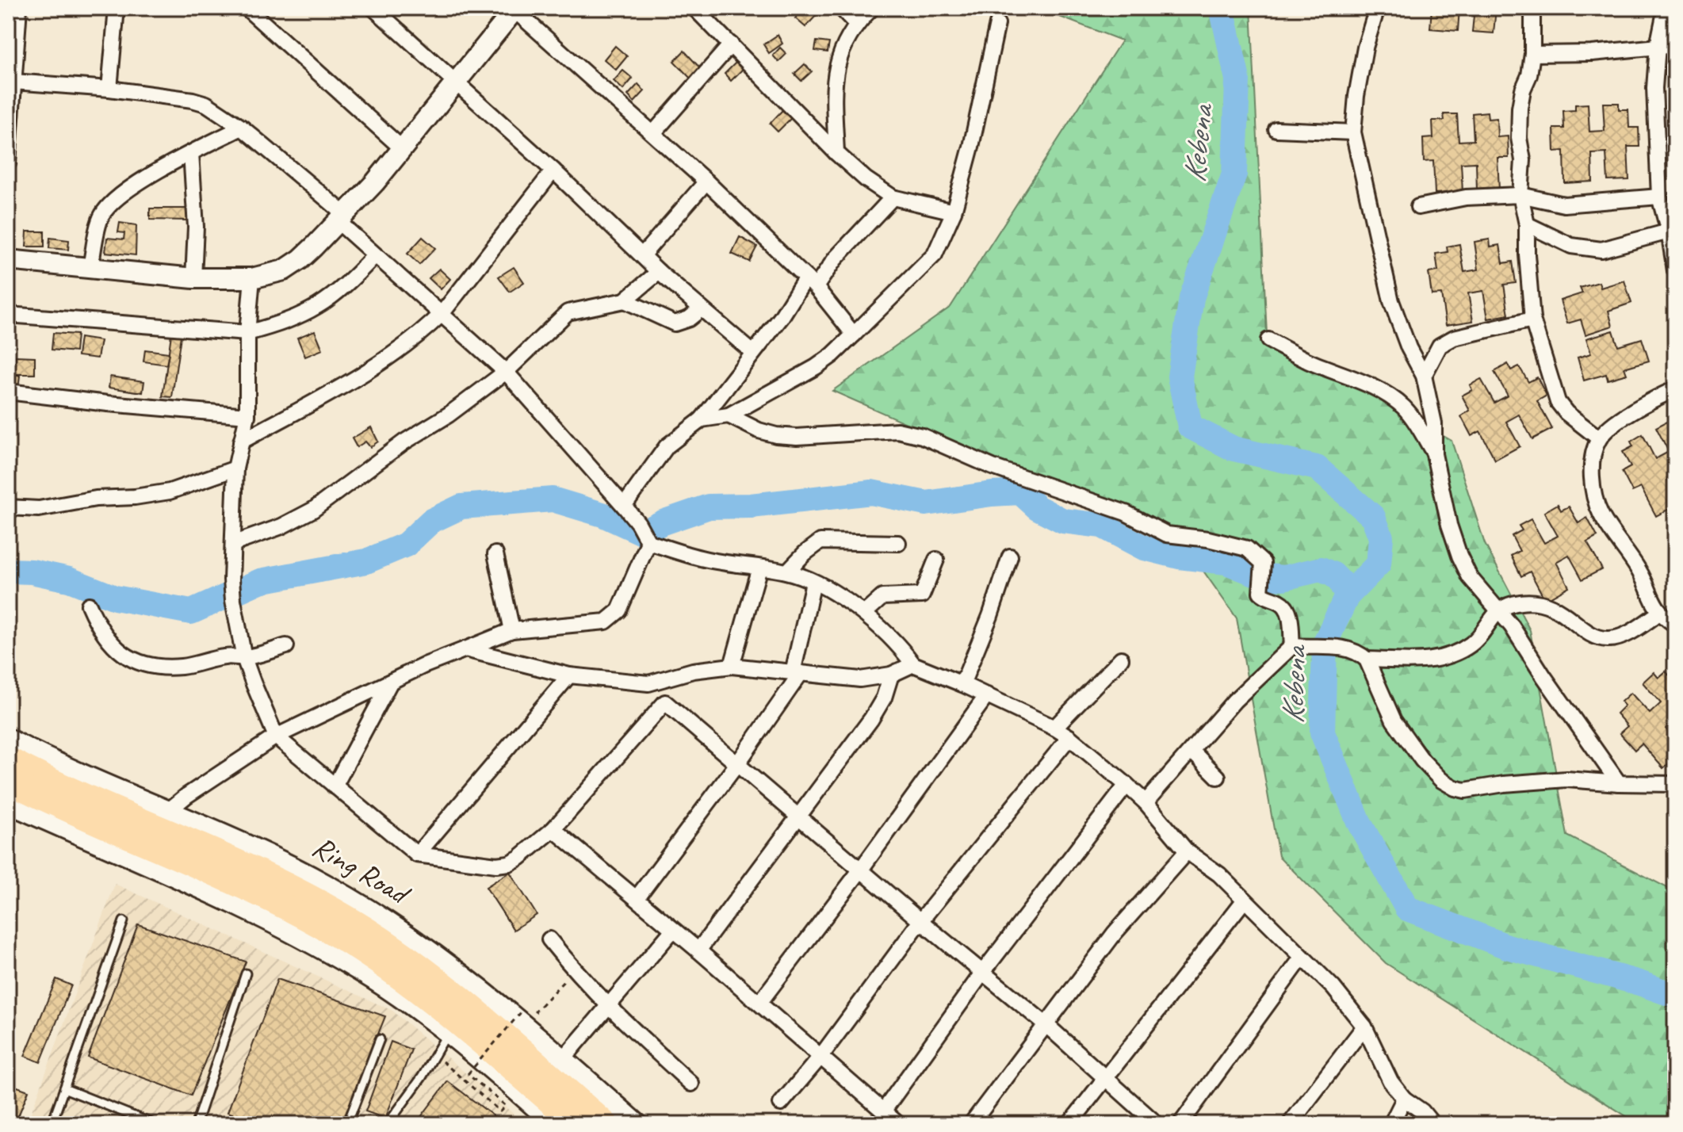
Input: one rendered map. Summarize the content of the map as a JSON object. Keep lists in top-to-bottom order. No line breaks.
{"streets":{"highway":["Ring Road"]},"water":["Kebena"]}
